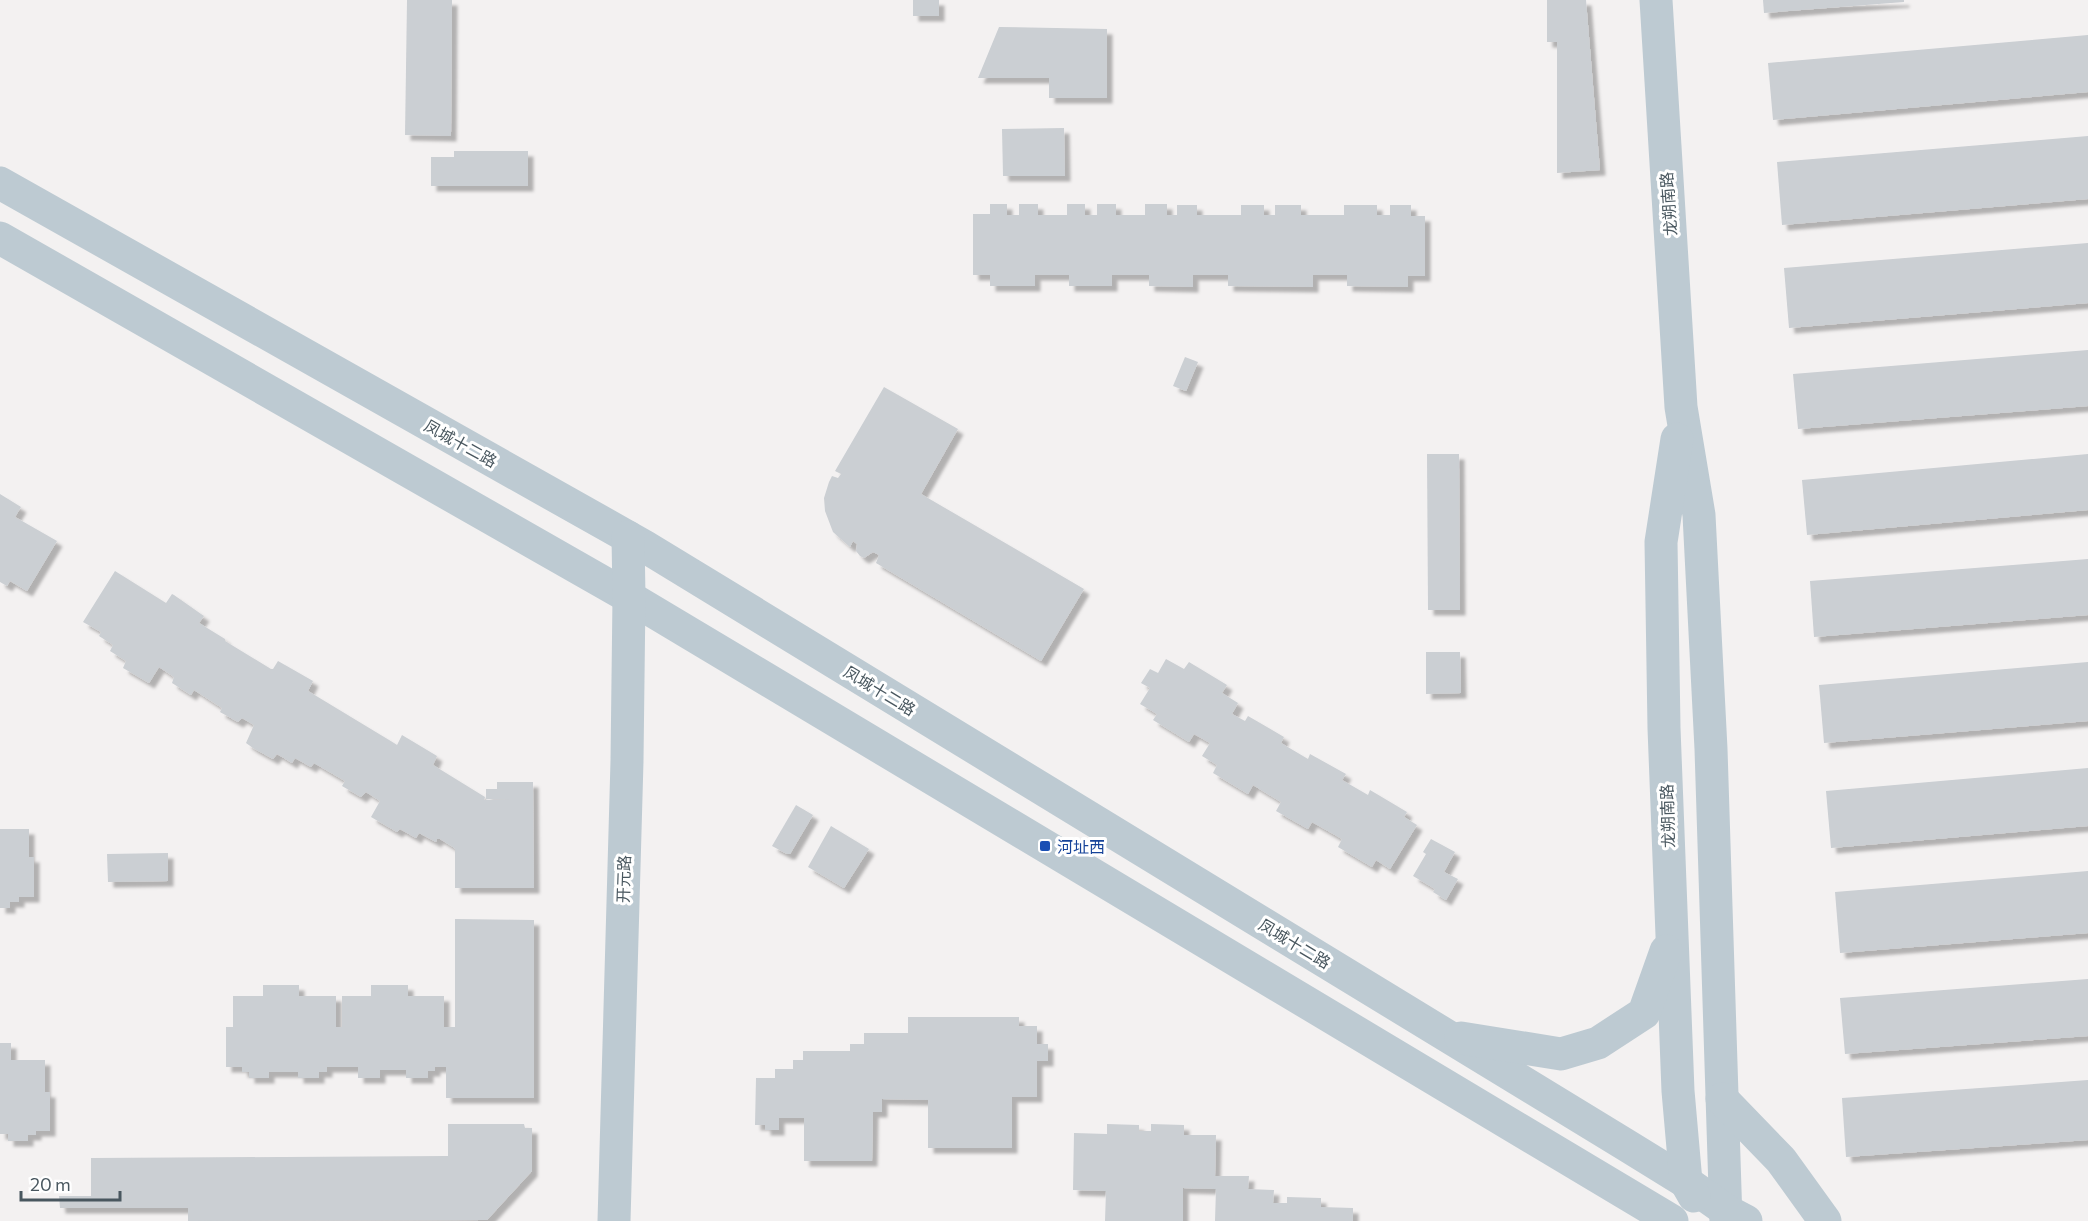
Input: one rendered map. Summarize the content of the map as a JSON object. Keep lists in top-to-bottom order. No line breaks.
{"streets":{"street":["龙朔南路","凤城十二路","开元路"]},"crossings":[["龙朔南路","凤城十二路"],["凤城十二路","开元路"]],"places":{"transit":["河址西"]},"scale_bar":"20 m"}
